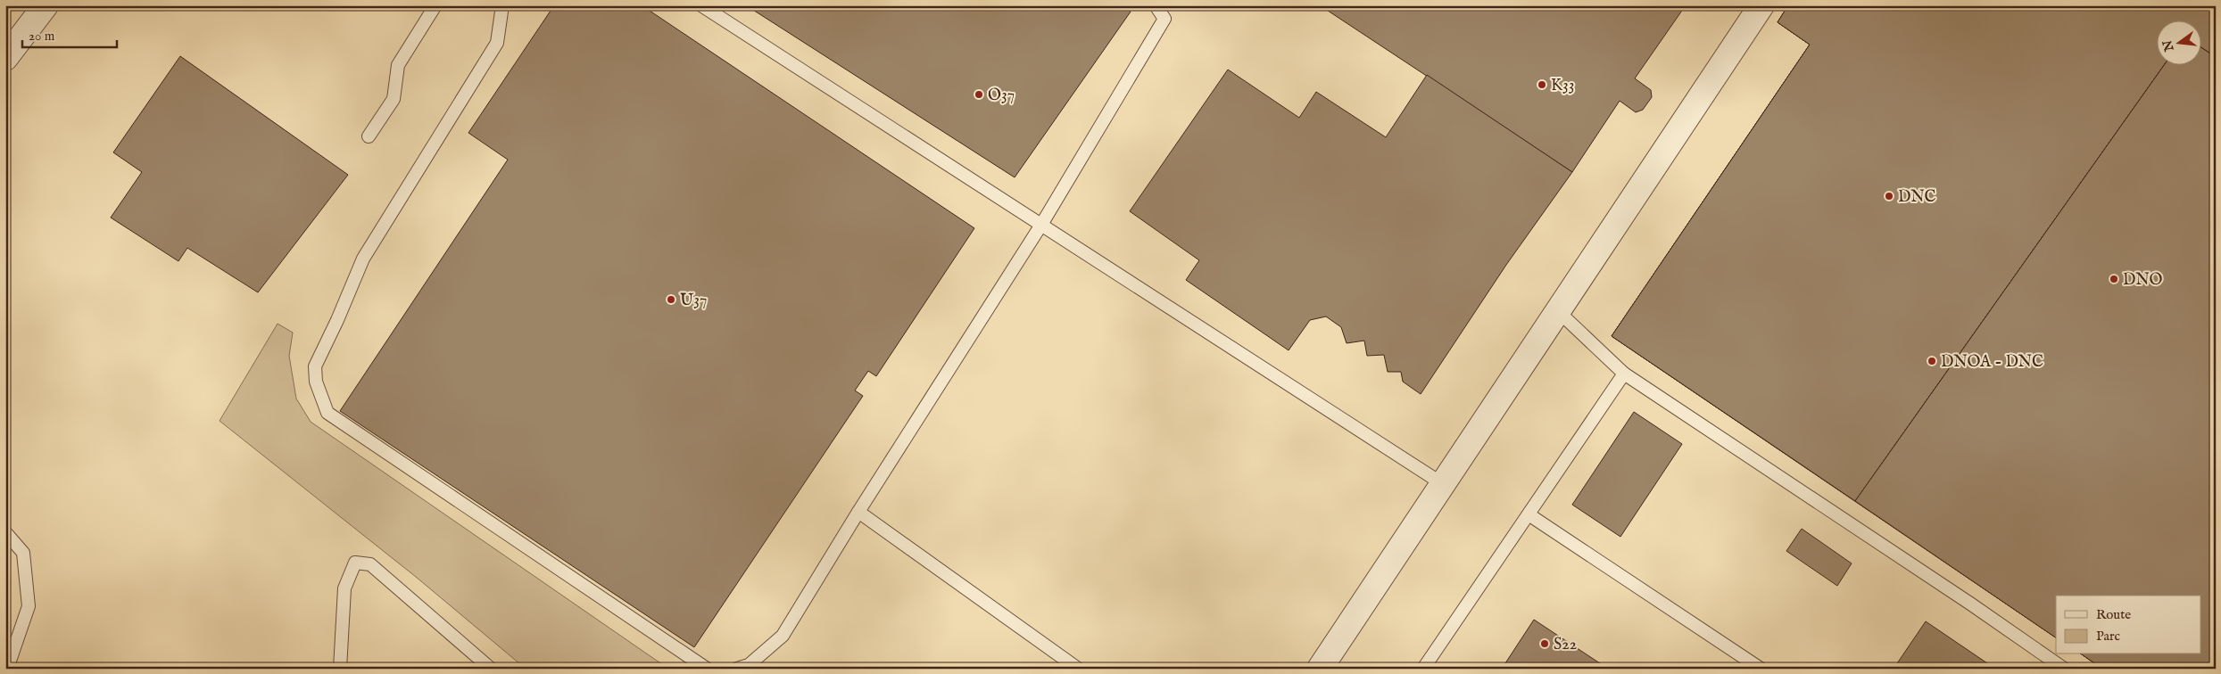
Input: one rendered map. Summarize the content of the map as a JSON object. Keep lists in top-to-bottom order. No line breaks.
{"places":["K33","O37","DNC","DNO","U37","DNOA - DNC","S22"],"legend":["Route","Parc"],"scale_bar":"20 m","north":"left"}
